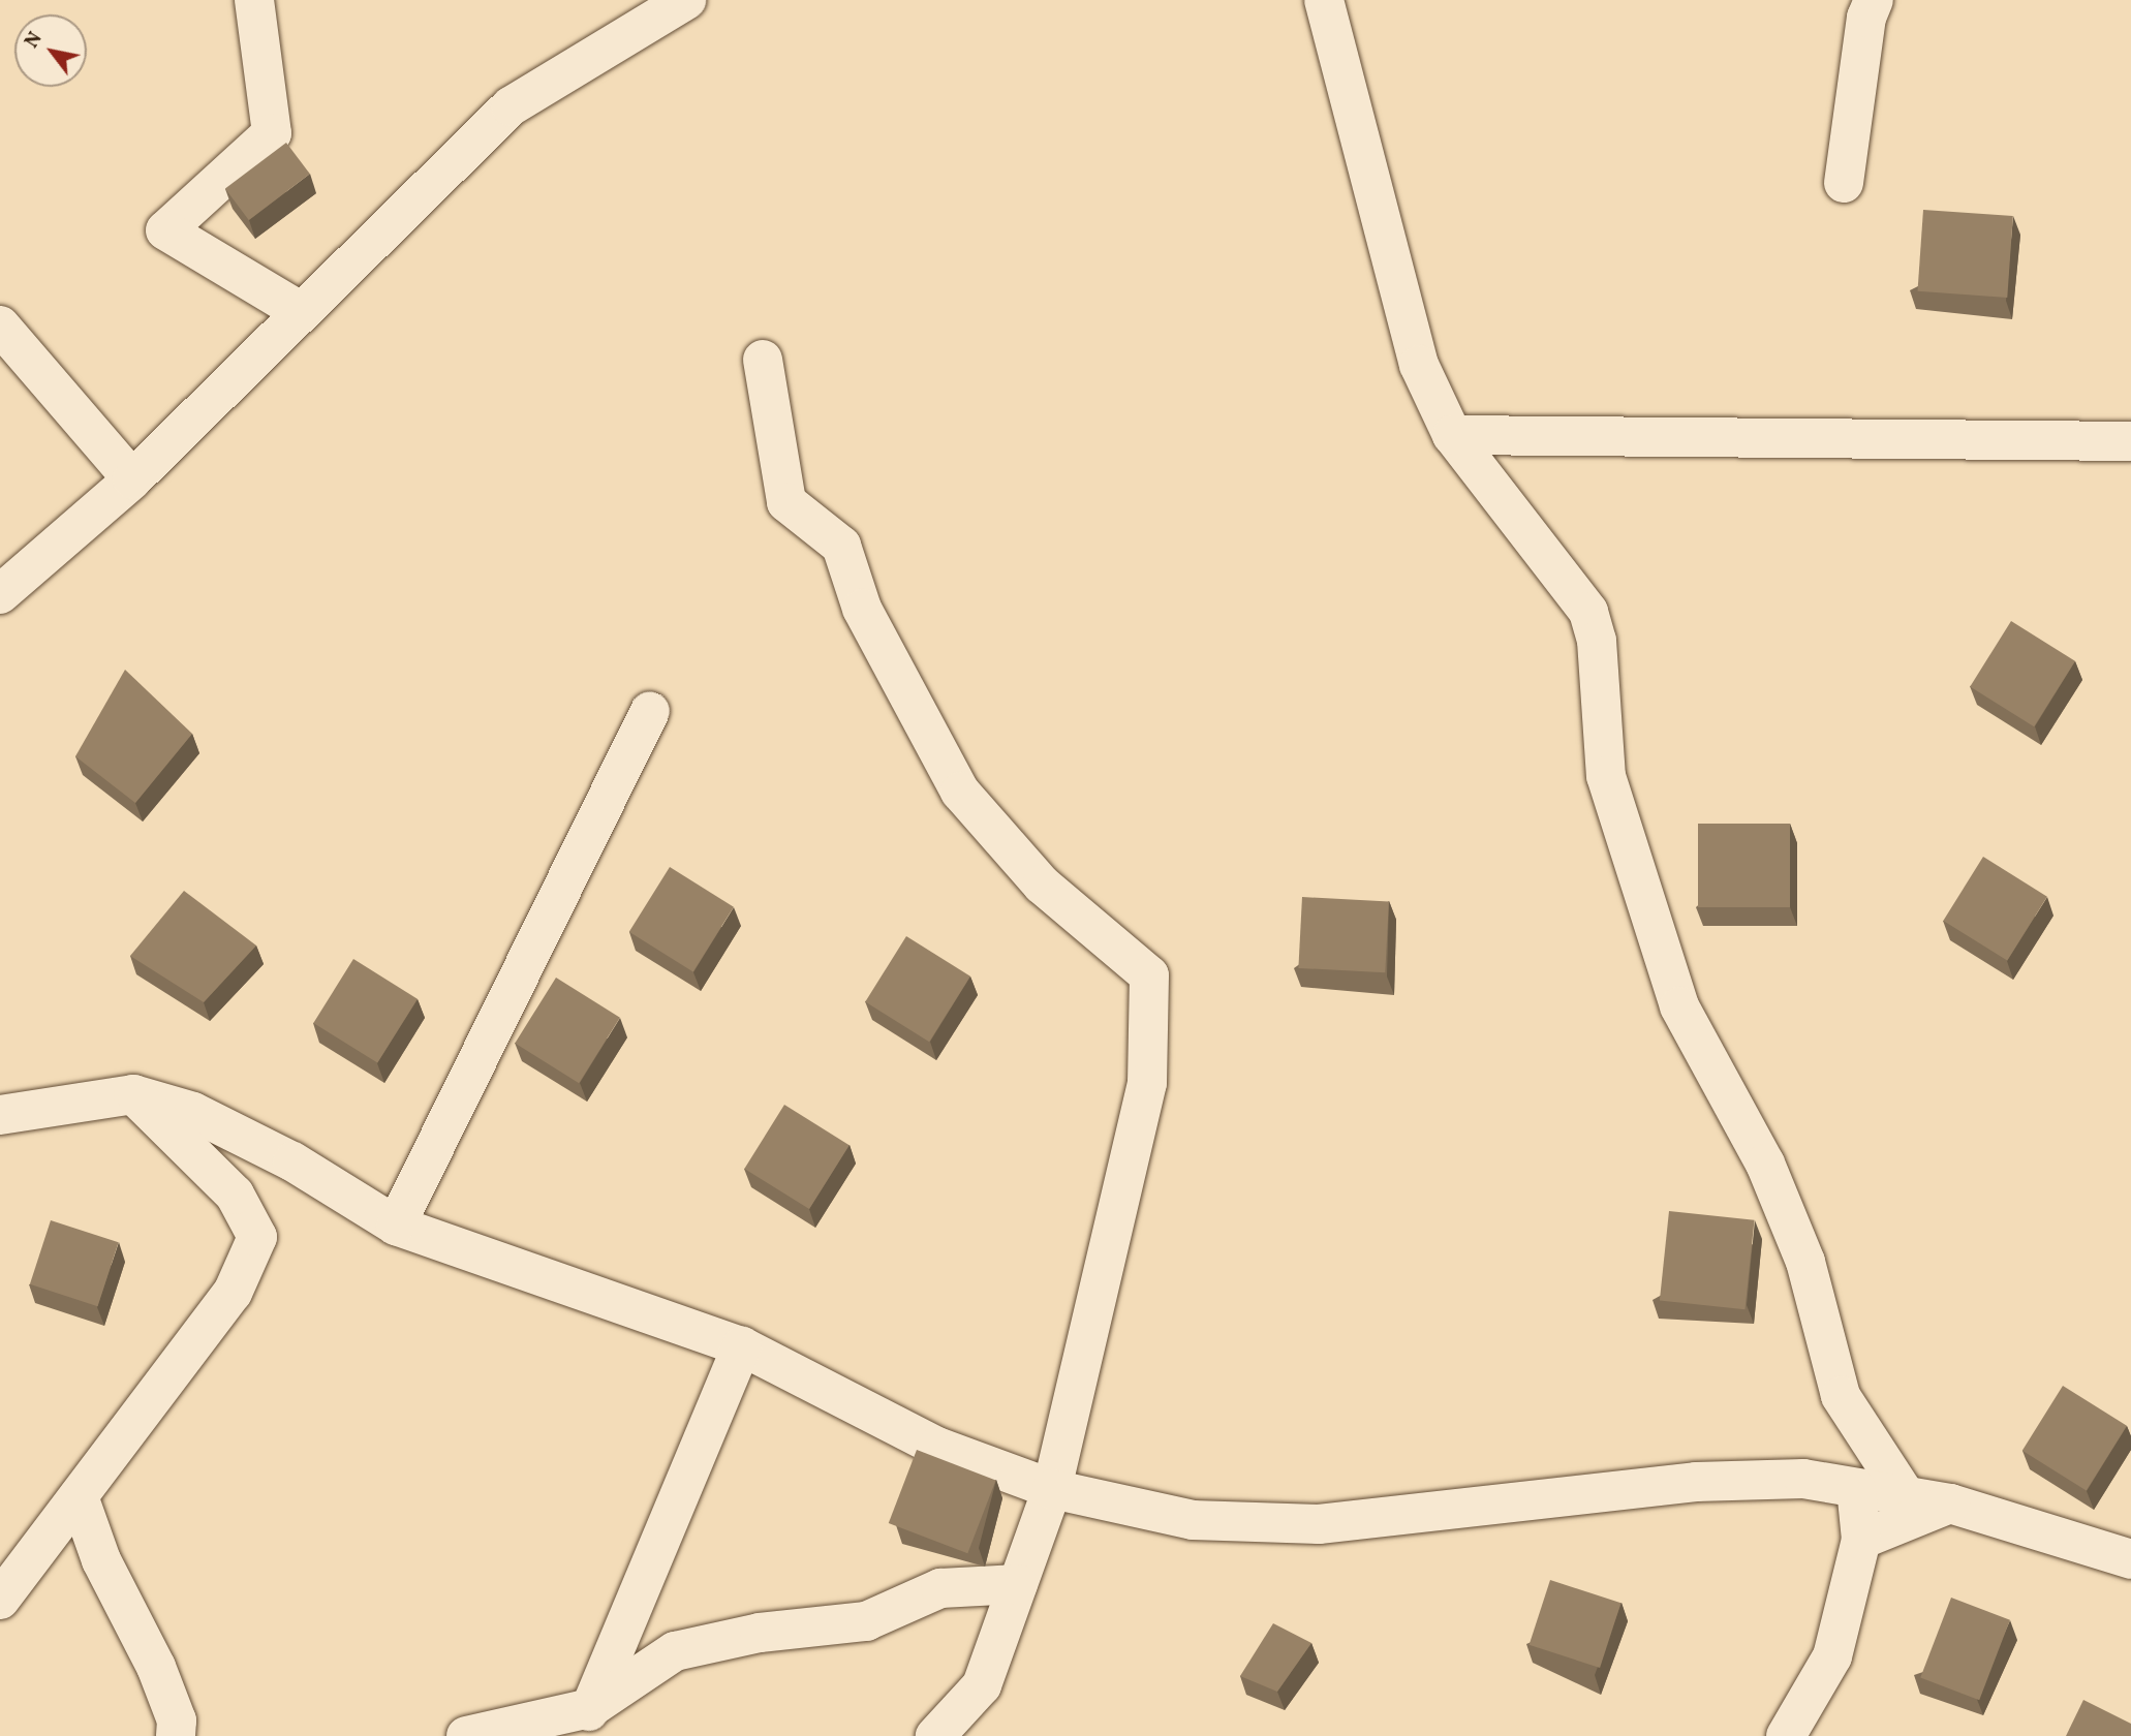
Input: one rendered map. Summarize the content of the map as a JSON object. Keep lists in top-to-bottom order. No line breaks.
{"north":"top left"}
